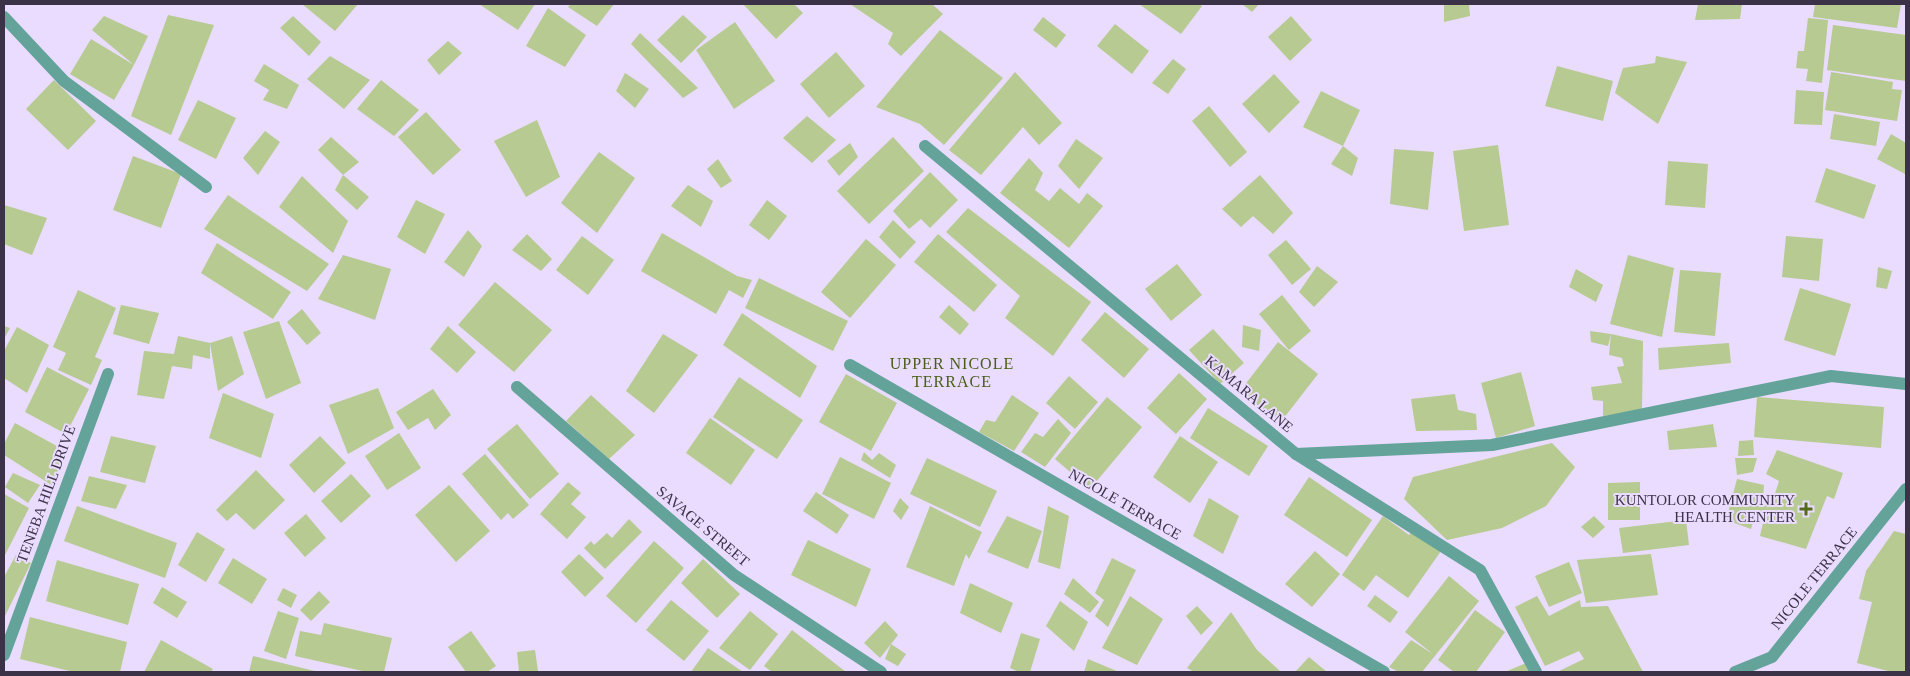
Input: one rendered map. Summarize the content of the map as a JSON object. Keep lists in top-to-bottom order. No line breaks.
{"streets":{"street":["KAMARA LANE","TENEBA HILL DRIVE","NICOLE TERRACE","SAVAGE STREET"]},"districts":["UPPER NICOLE TERRACE"],"places":{"health":["KUNTOLOR COMMUNITY HEALTH CENTER"]}}
